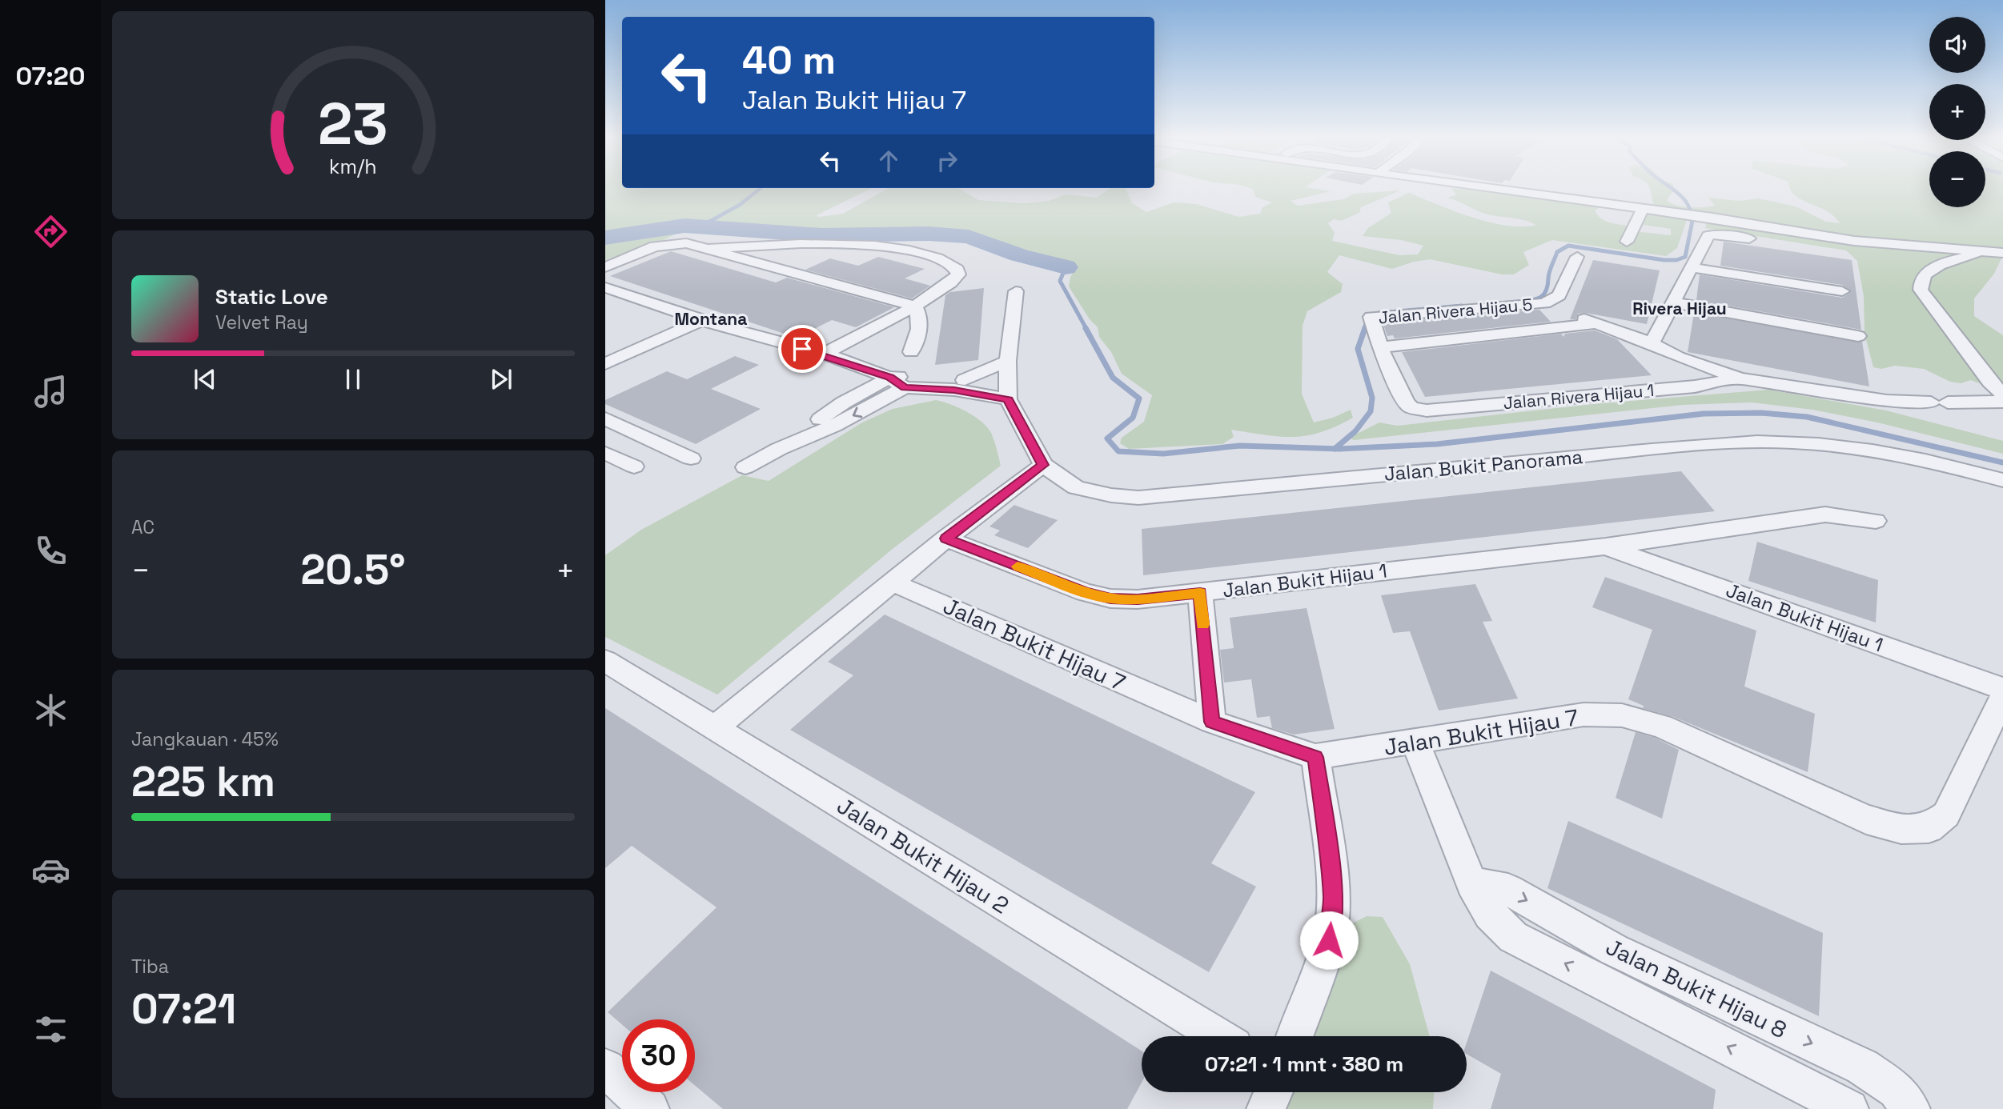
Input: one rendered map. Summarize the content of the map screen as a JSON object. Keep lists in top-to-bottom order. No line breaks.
{"streets":{"street":["Jalan Rivera Hijau 5","Jalan Rivera Hijau 1","Jalan Bukit Panorama","Jalan Bukit Hijau 1","Jalan Bukit Hijau 7","Jalan Bukit Hijau 2","Jalan Bukit Hijau 8"]},"crossings":[["Jalan Rivera Hijau 5","Jalan Rivera Hijau 1"],["Jalan Bukit Hijau 7","Jalan Bukit Hijau 8"]],"districts":["Rivera Hijau","Montana"],"page":{"tabs":"07:20","map_buttons":["+","−"],"turn":["40 m","Jalan Bukit Hijau 7"],"song":["Static Love","Velvet Ray"],"tile":["AC",["Jangkauan · 45%","225 km"],["Tiba","07:21"]],"heat":["−","20.5°","+"],"limit":"30","trip":"07:21 · 1 mnt · 380 m","gauge":["23","km/h"]}}
